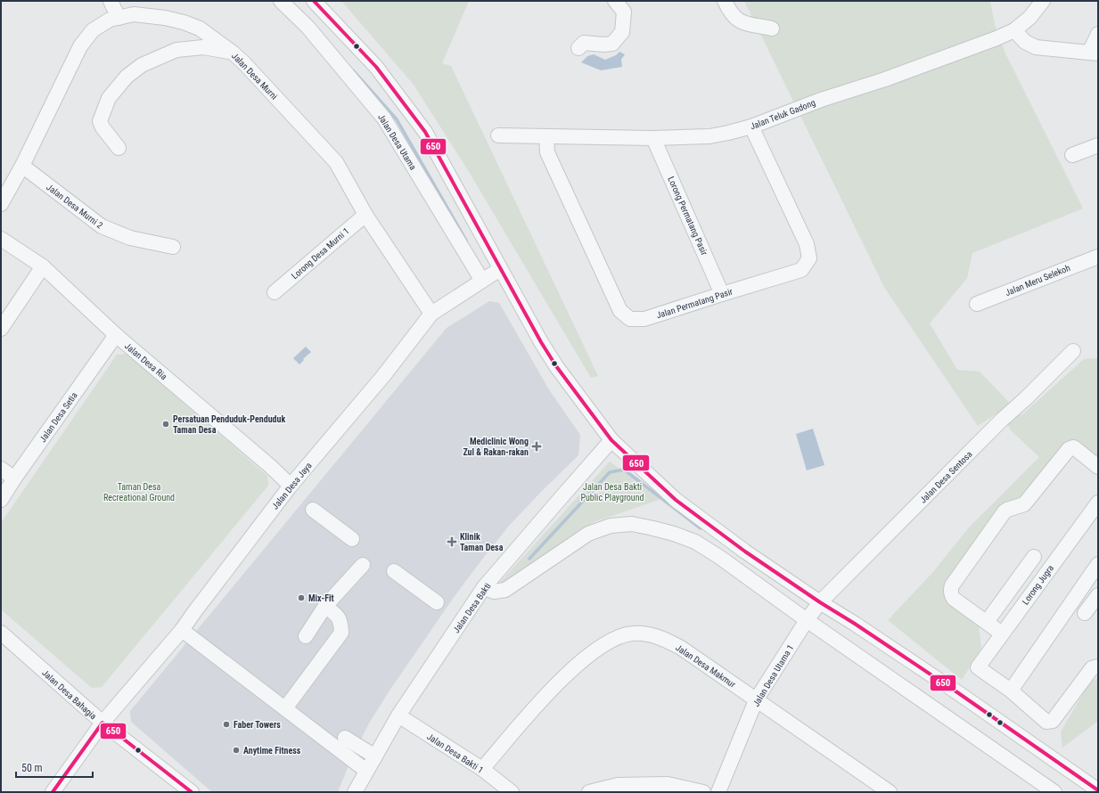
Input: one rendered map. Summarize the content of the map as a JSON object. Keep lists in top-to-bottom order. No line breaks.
{"streets":{"street":["Jalan Desa Murni","Jalan Teluk Gadong","Jalan Desa Utama","Jalan Desa Murni 2","Lorong Permatang Pasir","Lorong Desa Murni 1","Jalan Meru Selekoh","Jalan Permatang Pasir","Jalan Desa Ria","Jalan Desa Setia","Jalan Desa Sentosa","Jalan Desa Jaya","Lorong Jugra","Jalan Desa Bakti","Jalan Desa Makmur","Jalan Desa Utama 1","Jalan Desa Bahagia","Jalan Desa Bakti 1"]},"crossings":[["Jalan Desa Murni","Jalan Desa Murni 2"],["Jalan Desa Murni","Lorong Desa Murni 1"],["Jalan Desa Murni","Jalan Desa Jaya"],["Jalan Teluk Gadong","Lorong Permatang Pasir"],["Jalan Teluk Gadong","Jalan Permatang Pasir"],["Jalan Desa Utama","Jalan Desa Jaya"],["Lorong Permatang Pasir","Jalan Permatang Pasir"],["Jalan Desa Ria","Jalan Desa Setia"],["Jalan Desa Ria","Jalan Desa Jaya"],["Jalan Desa Sentosa","Jalan Desa Utama 1"],["Jalan Desa Jaya","Jalan Desa Bahagia"],["Jalan Desa Bakti","Jalan Desa Bakti 1"],["Jalan Desa Makmur","Jalan Desa Utama 1"],["Jalan Desa Makmur","Jalan Desa Bakti 1"]],"parks":["Taman Desa Recreational Ground","Jalan Desa Bakti Public Playground"],"places":{"other":["Persatuan Penduduk-Penduduk Taman Desa","Mix-Fit","Faber Towers","Anytime Fitness"],"health":["Mediclinic Wong Zul & Rakan-rakan","Klinik Taman Desa"]},"lines":["transit line 650"],"scale_bar":"50 m"}
